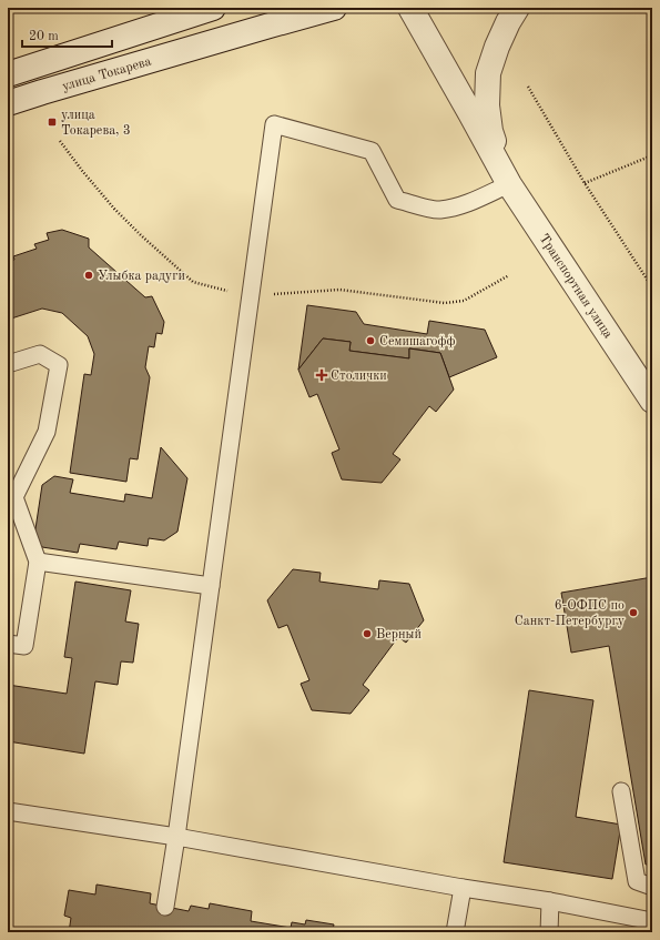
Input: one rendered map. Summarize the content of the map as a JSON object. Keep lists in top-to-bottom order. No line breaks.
{"streets":{"street":["улица Токарева","Транспортная улица"]},"places":{"transit":["улица Токарева, 3"],"other":["Улыбка радуги","Семишагофф","6-ОФПС по Санкт-Петербургу","Верный"],"health":["Столички"]},"scale_bar":"20 m"}
